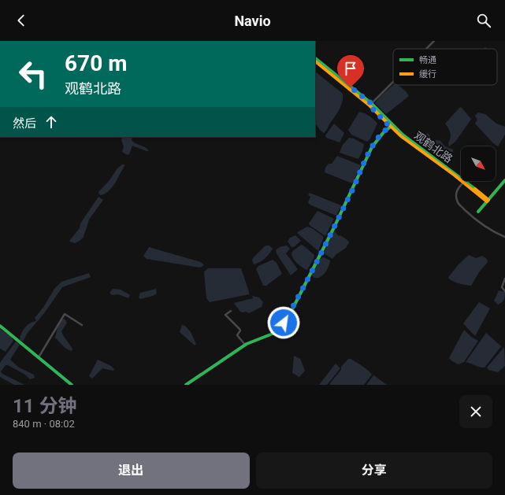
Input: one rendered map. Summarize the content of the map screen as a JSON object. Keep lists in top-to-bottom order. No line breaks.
{"streets":{"street":["观鹤北路"]},"legend":["畅通","缓行"],"north":"bottom right","page":{"header":"Navio","turn":["670 m","观鹤北路"],"then":"然后","heading":["11 分钟","840 m · 08:02"],"buttons":["退出","分享"]}}
